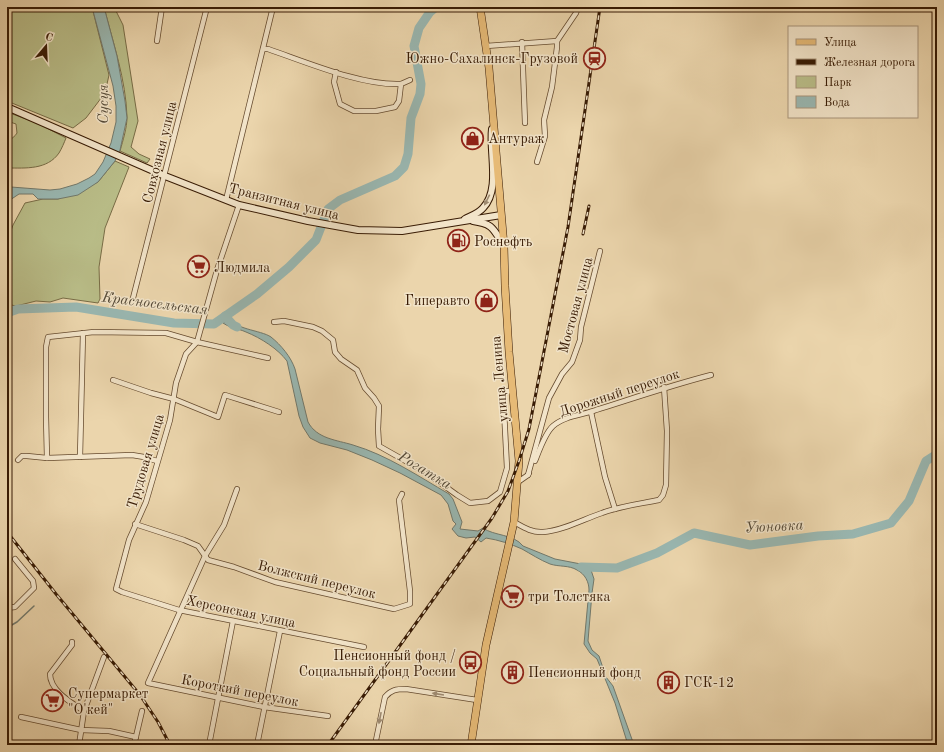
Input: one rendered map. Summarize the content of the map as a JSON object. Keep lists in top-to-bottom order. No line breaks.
{"streets":{"main road":["Транзитная улица","улица Ленина"],"street":["Совхозная улица","Мостовая улица","Дорожный переулок","Трудовая улица","Волжский переулок","Херсонская улица","Короткий переулок"]},"crossings":[["Совхозная улица","Транзитная улица"],["Транзитная улица","улица Ленина"],["Мостовая улица","Дорожный переулок"],["Трудовая улица","Волжский переулок"],["Трудовая улица","Херсонская улица"],["Херсонская улица","Короткий переулок"]],"water":["Сусуя","Красносельская","Рогатка","Уюновка"],"places":{"station":["Южно-Сахалинск-Грузовой"],"shop":["Антураж","Гиперавто"],"fuel station":["Роснефть"],"supermarket":["Людмила","три Толстяка","Супермаркет \"О'кей\""],"bus stop":["Пенсионный фонд / Социальный фонд России"],"building":["Пенсионный фонд","ГСК-12"]},"legend":["Улица","Железная дорога","Парк","Вода"],"north":"top"}
